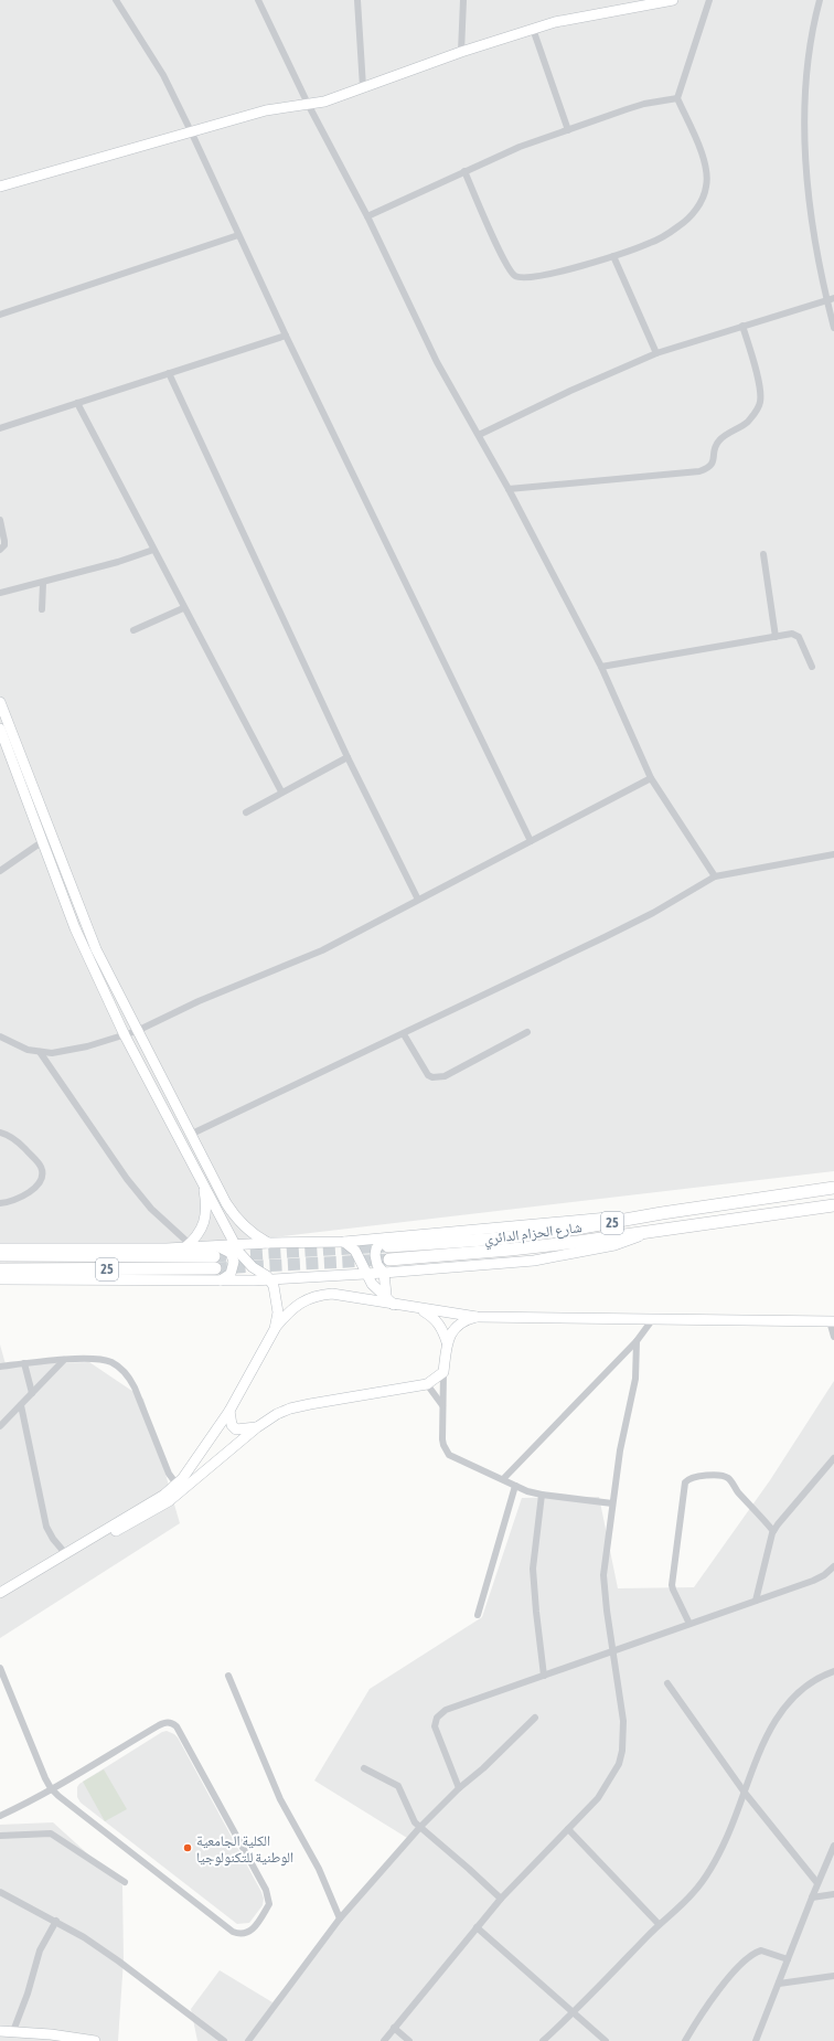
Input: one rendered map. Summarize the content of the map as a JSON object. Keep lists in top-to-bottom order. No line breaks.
{"streets":{"highway":["25","شارع الحزام الدائري"]},"places":["الكلية الجامعية الوطنية للتكنولوجيا"]}
